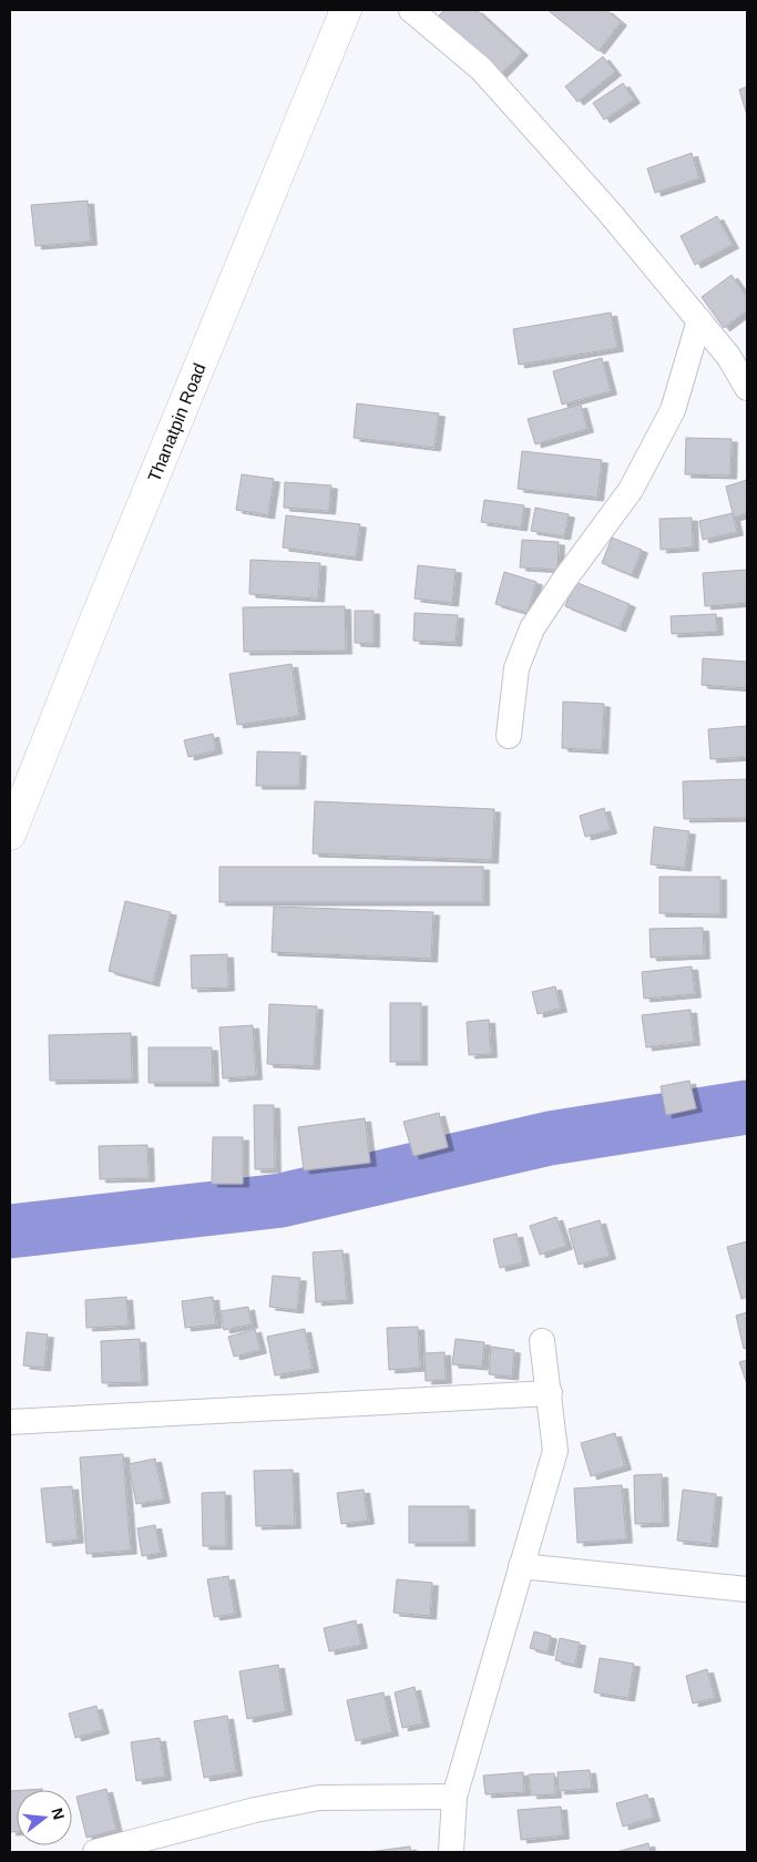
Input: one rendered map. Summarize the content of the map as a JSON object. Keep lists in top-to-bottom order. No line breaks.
{"streets":{"main road":["Thanatpin Road"]},"north":"right"}
